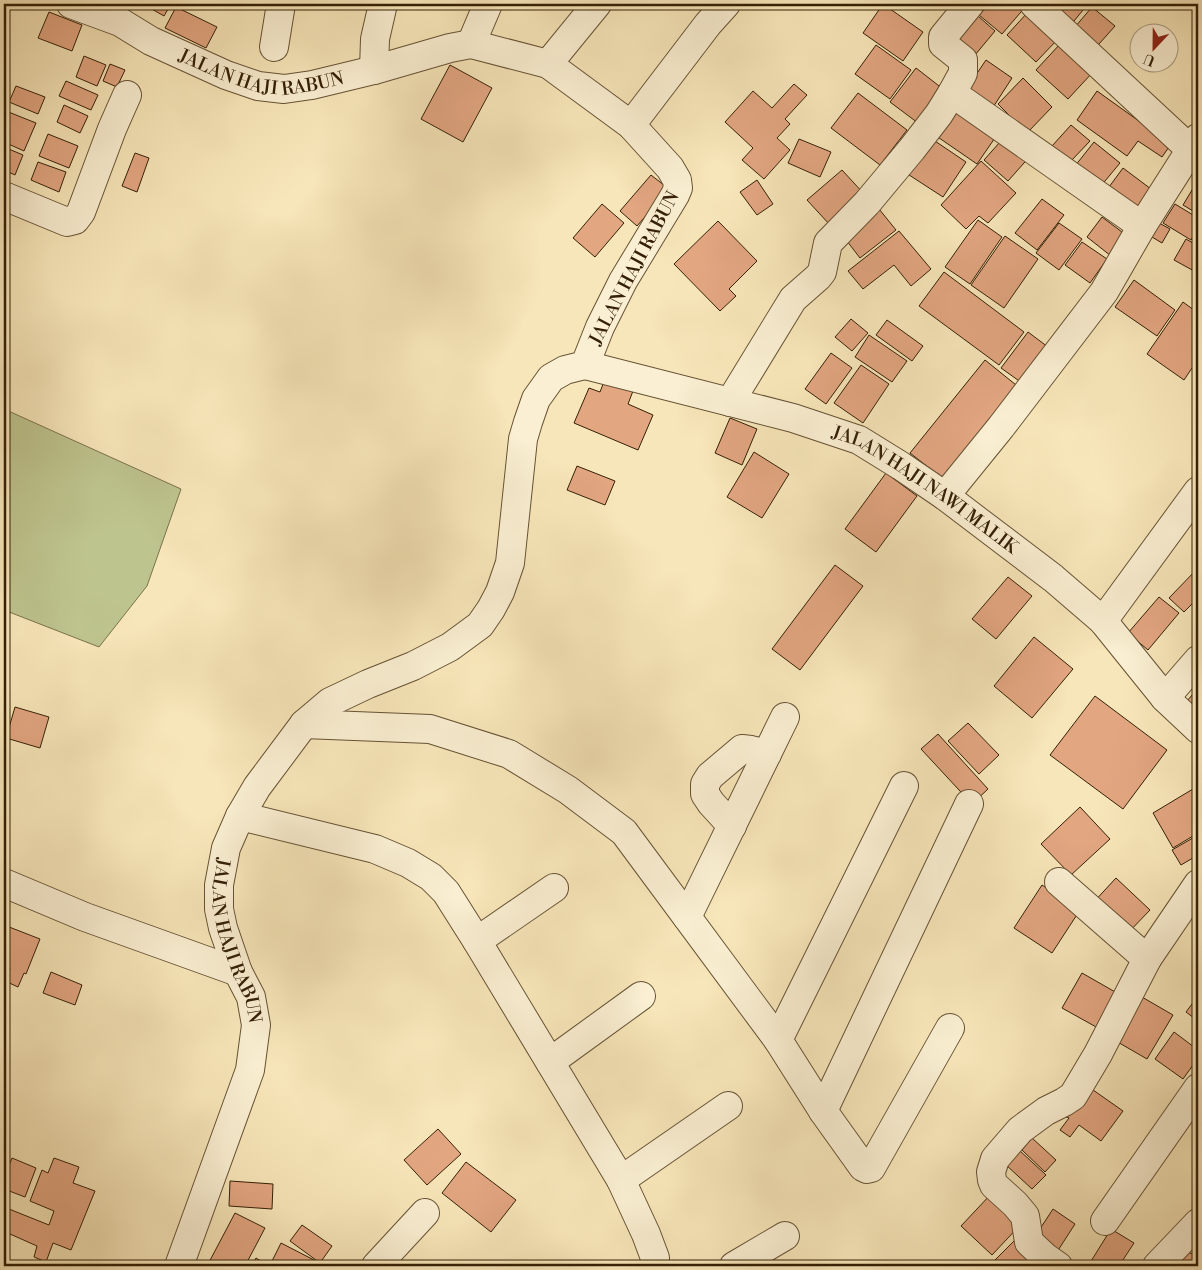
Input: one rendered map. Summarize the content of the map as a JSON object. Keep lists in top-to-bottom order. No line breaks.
{"streets":{"street":["JALAN HAJI RABUN","JALAN HAJI NAWI MALIK"]},"crossings":[["JALAN HAJI RABUN","JALAN HAJI NAWI MALIK"]],"north":"bottom"}
